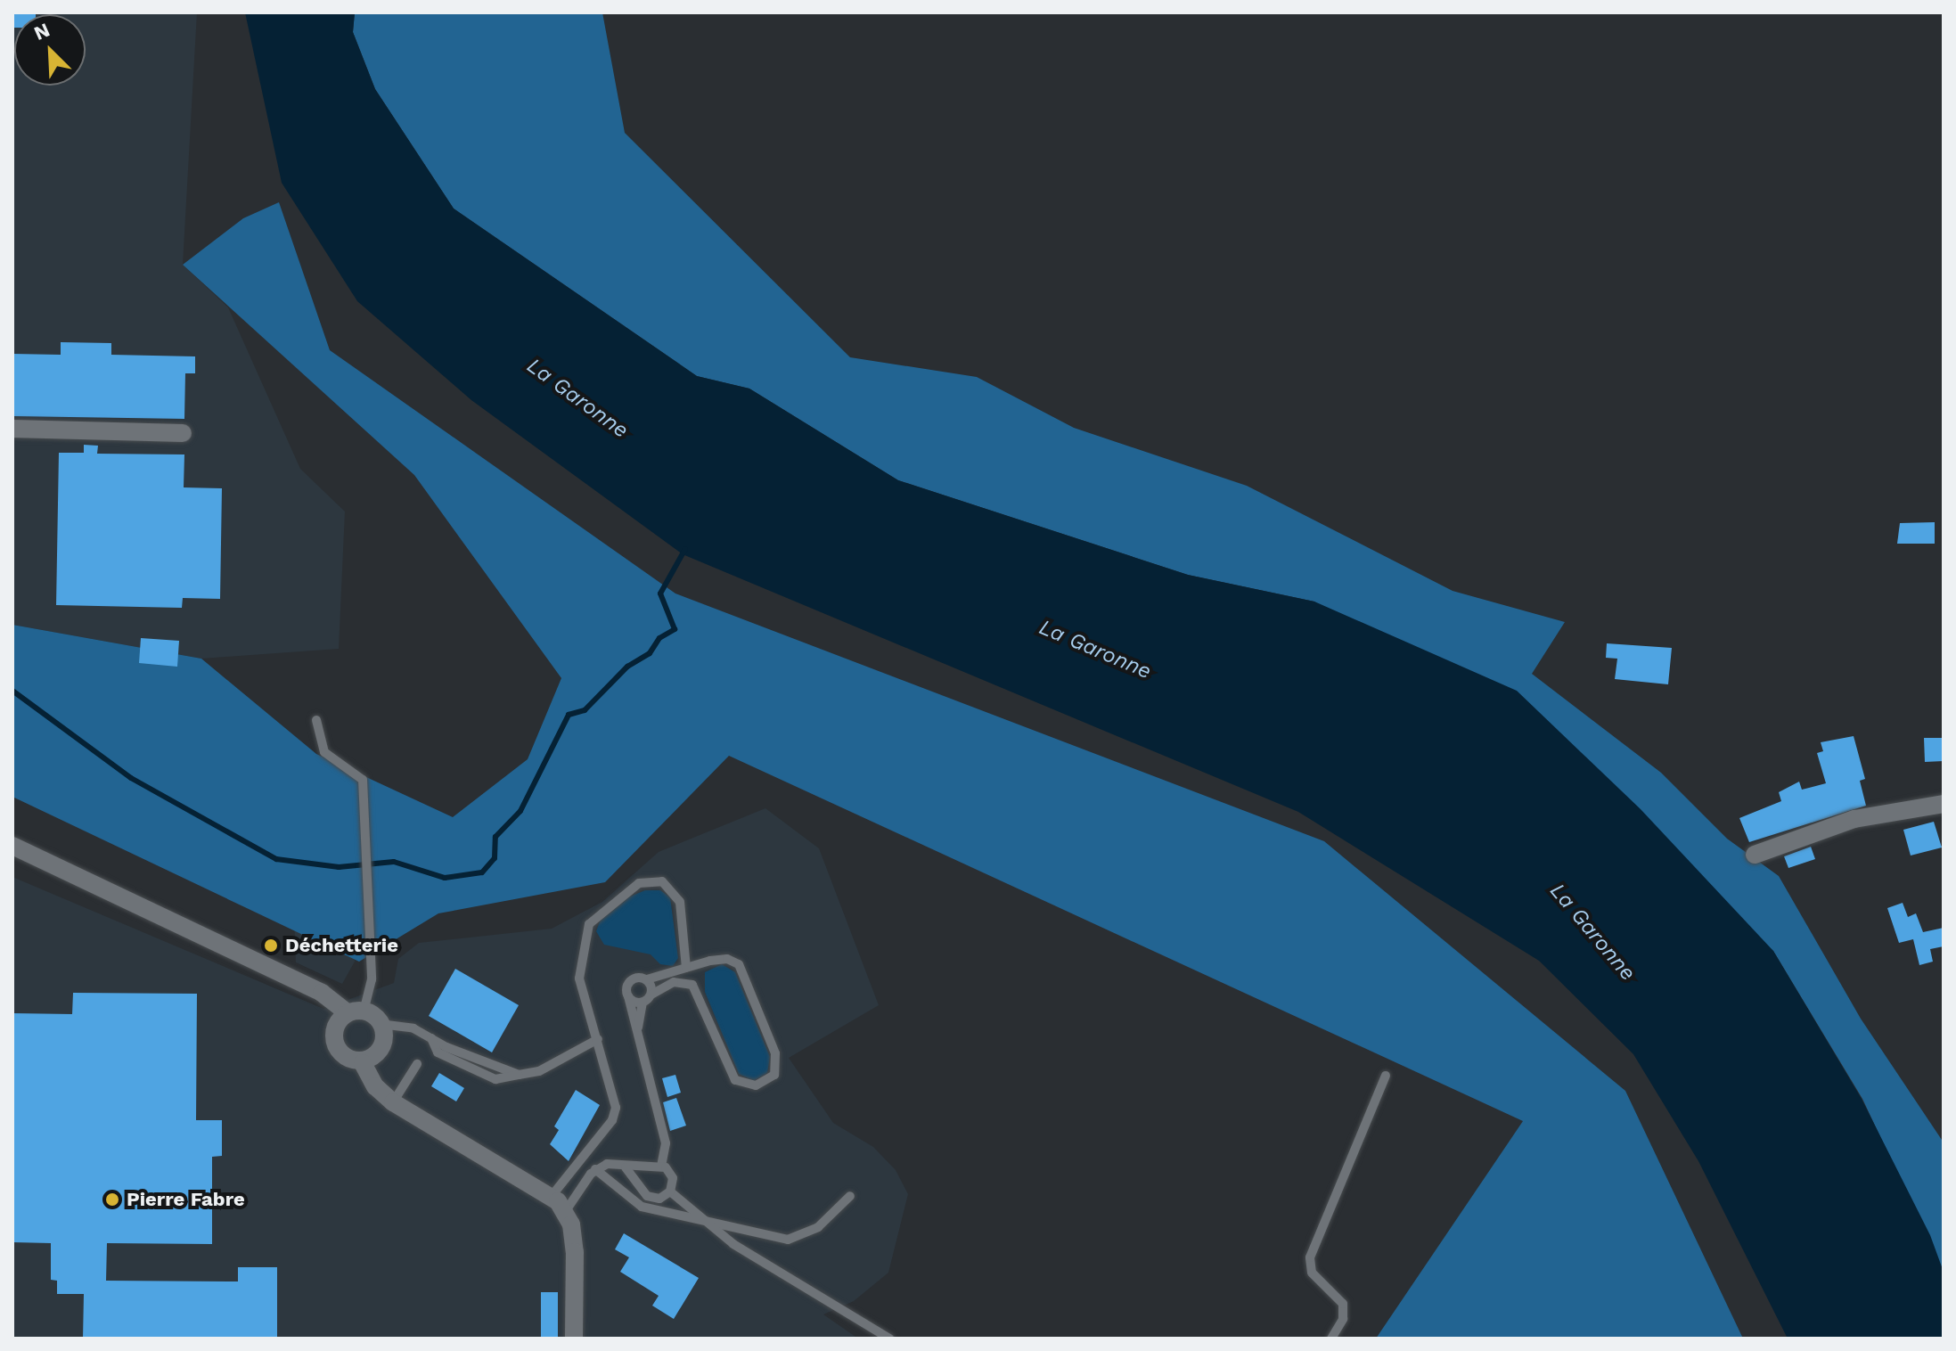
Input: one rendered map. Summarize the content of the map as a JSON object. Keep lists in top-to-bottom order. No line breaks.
{"water":["La Garonne"],"places":["Déchetterie","Pierre Fabre"],"north":"top left"}
